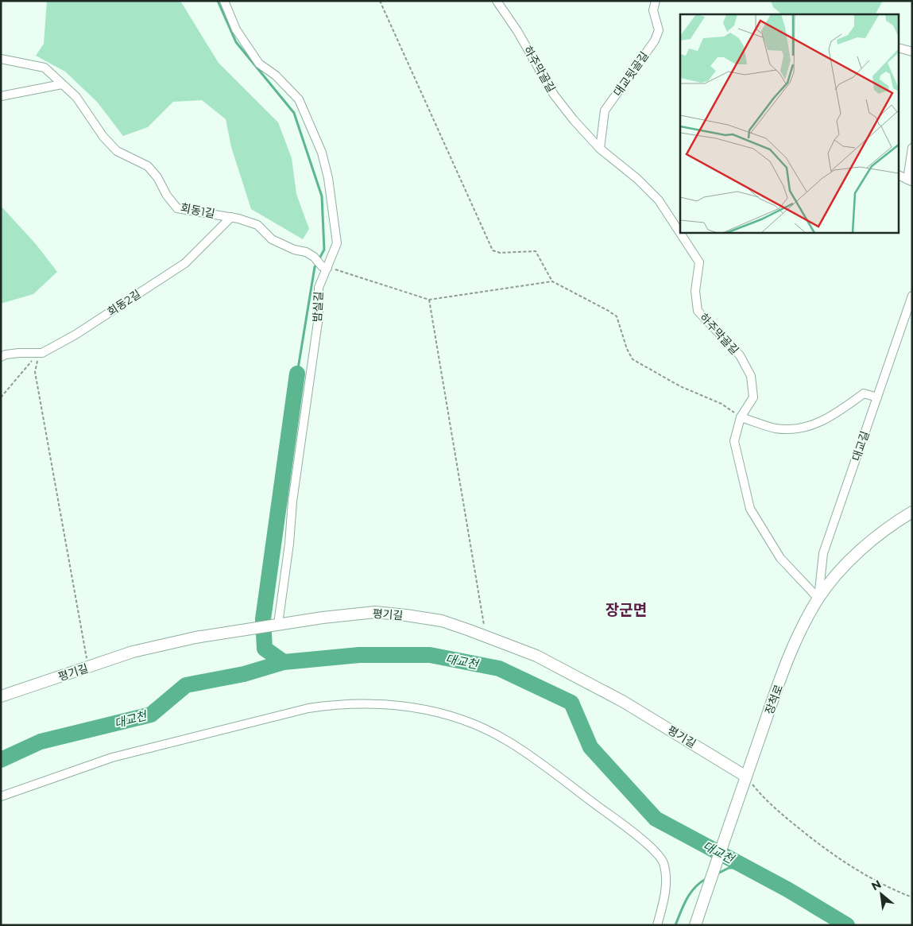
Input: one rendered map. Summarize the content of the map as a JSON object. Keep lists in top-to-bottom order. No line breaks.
{"streets":{"main road":["평기길","장척로"],"street":["하주막골길","대교뒷골길","회동1길","회동2길","밤실길","대교길"]},"crossings":[["하주막골길","대교뒷골길"],["하주막골길","대교길"],["하주막골길","장척로"],["회동1길","회동2길"],["회동1길","밤실길"],["밤실길","평기길"],["대교길","장척로"],["평기길","장척로"]],"districts":["장군면"],"water":["대교천"],"north":"top left"}
